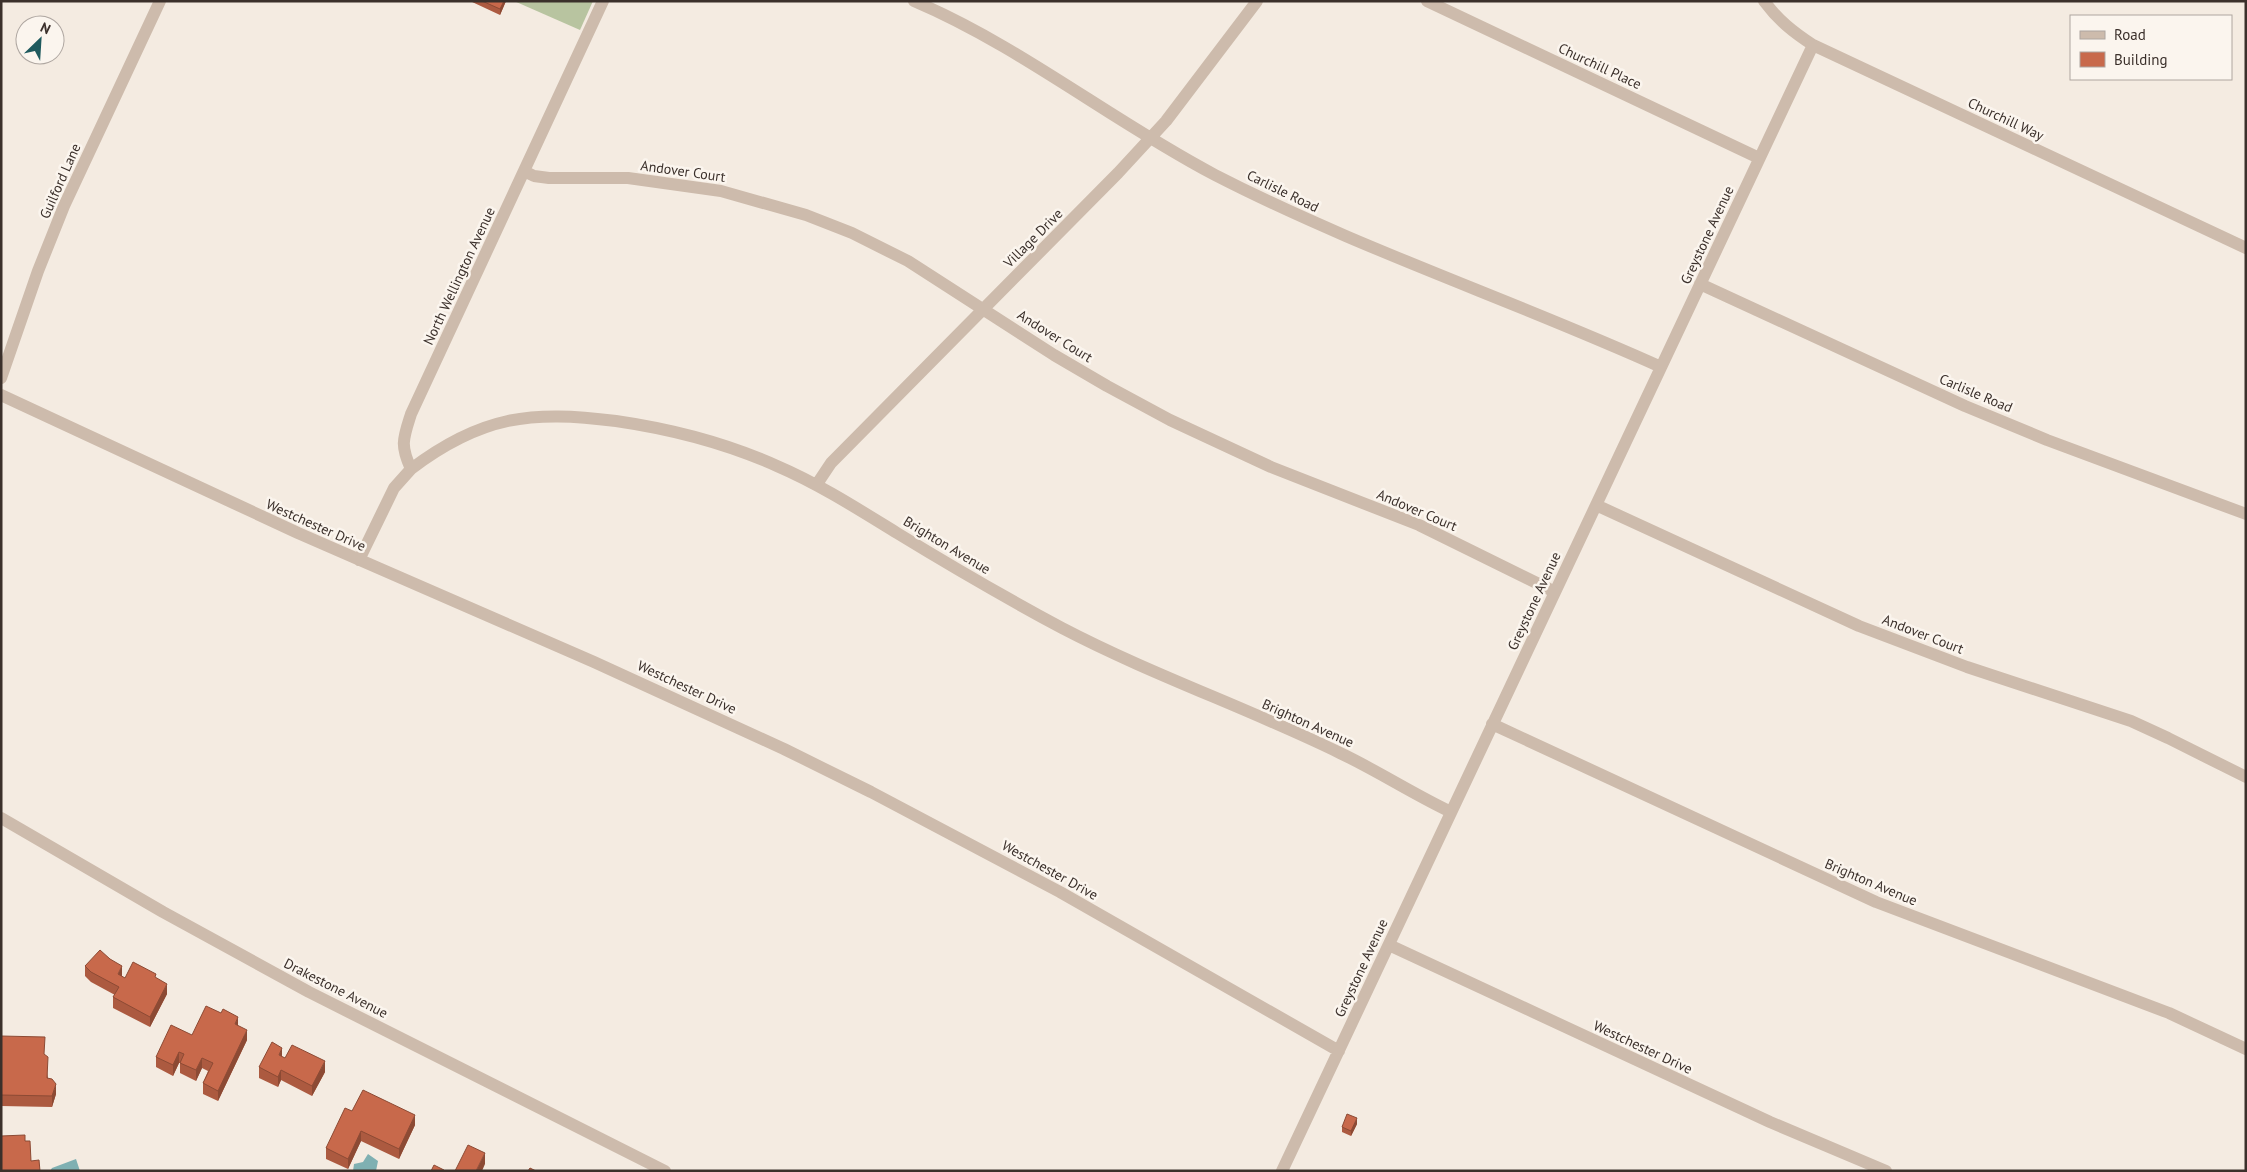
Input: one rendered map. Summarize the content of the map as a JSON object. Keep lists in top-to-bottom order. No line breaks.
{"streets":{"street":["Churchill Place","Churchill Way","Andover Court","Guilford Lane","Carlisle Road","Greystone Avenue","Village Drive","North Wellington Avenue","Westchester Drive","Brighton Avenue","Drakestone Avenue"]},"crossings":[["Churchill Place","Greystone Avenue"],["Churchill Way","Greystone Avenue"],["Andover Court","Greystone Avenue"],["Andover Court","Village Drive"],["Andover Court","North Wellington Avenue"],["Carlisle Road","Greystone Avenue"],["Carlisle Road","Village Drive"],["Greystone Avenue","Westchester Drive"],["Greystone Avenue","Brighton Avenue"],["Village Drive","Brighton Avenue"],["North Wellington Avenue","Brighton Avenue"]],"legend":["Road","Building"],"north":"top right"}
